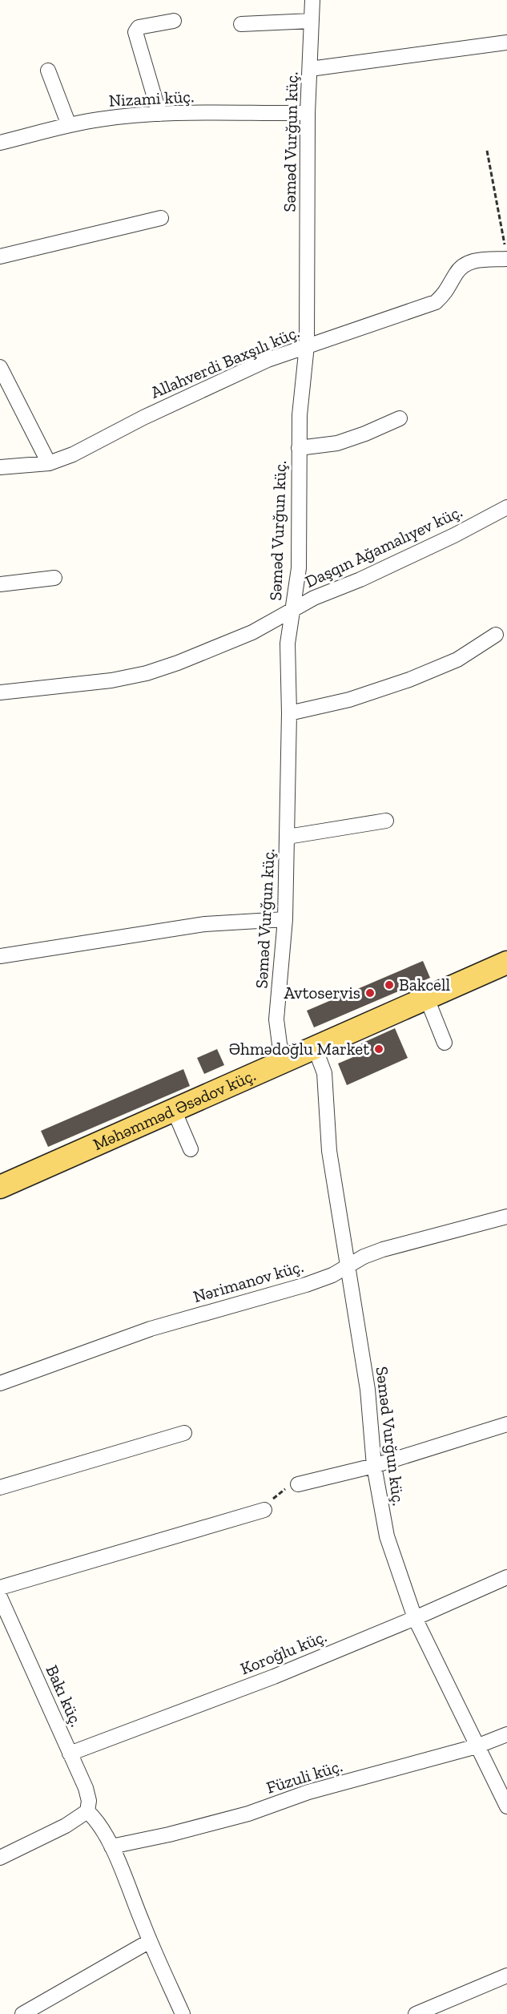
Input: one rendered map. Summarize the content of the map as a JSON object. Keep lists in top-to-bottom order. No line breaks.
{"streets":{"main road":["Məhəmməd Əsədov küç."],"street":["Nizami küç.","Səməd Vurğun küç.","Allahverdi Baxşılı küç.","Daşqın Ağamalıyev küç.","Nərimanov küç.","Koroğlu küç.","Bakı küç.","Füzuli küç."]},"crossings":[["Nizami küç.","Səməd Vurğun küç."],["Səməd Vurğun küç.","Allahverdi Baxşılı küç."],["Səməd Vurğun küç.","Daşqın Ağamalıyev küç."],["Səməd Vurğun küç.","Məhəmməd Əsədov küç."],["Səməd Vurğun küç.","Nərimanov küç."],["Səməd Vurğun küç.","Koroğlu küç."],["Səməd Vurğun küç.","Füzuli küç."],["Koroğlu küç.","Bakı küç."]],"places":["Bakcell","Avtoservis","Əhmədoğlu Market"]}
